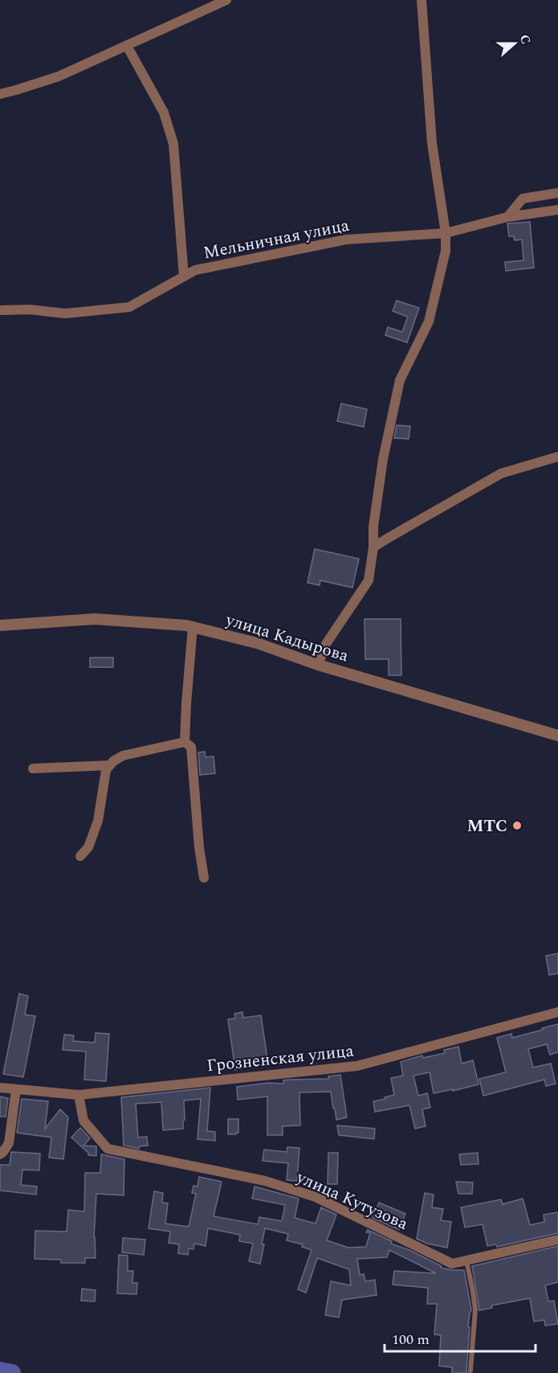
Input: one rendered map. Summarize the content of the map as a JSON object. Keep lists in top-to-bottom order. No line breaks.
{"streets":{"street":["Мельничная улица","улица Кадырова","Грозненская улица","улица Кутузова"]},"crossings":[["Грозненская улица","улица Кутузова"]],"places":["МТС"],"scale_bar":"100 m","north":"right"}
